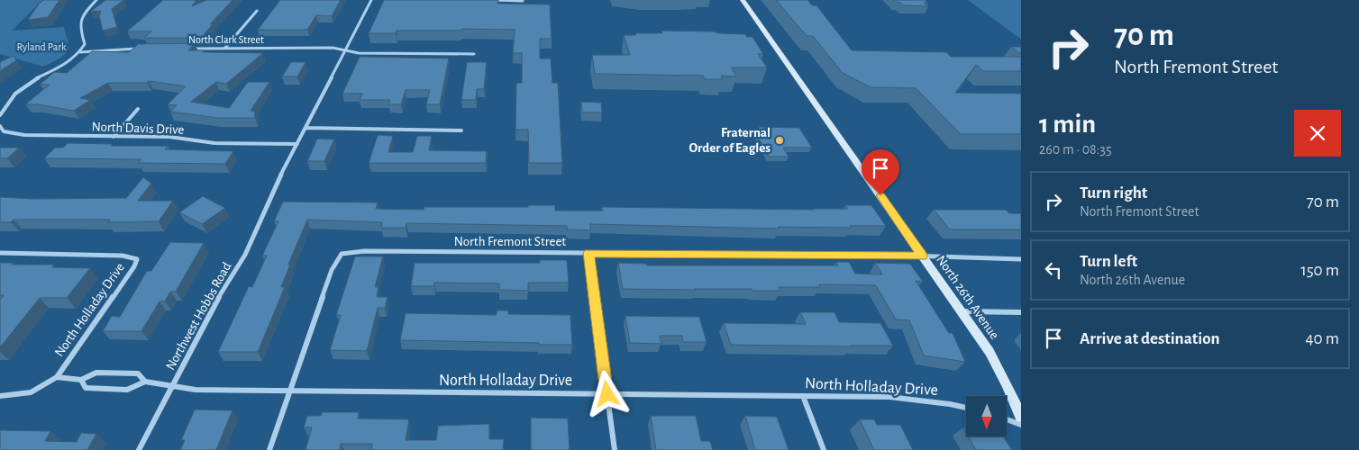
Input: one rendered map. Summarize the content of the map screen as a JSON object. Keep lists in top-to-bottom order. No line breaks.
{"streets":{"street":["North Clark Street","North Davis Drive","North Fremont Street","North 26th Avenue","North Holladay Drive","Northwest Hobbs Road"]},"crossings":[["North Clark Street","Northwest Hobbs Road"],["North Davis Drive","Northwest Hobbs Road"],["North Fremont Street","North 26th Avenue"],["North Fremont Street","North Holladay Drive"],["North Holladay Drive","Northwest Hobbs Road"]],"parks":["Ryland Park"],"places":["Fraternal Order of Eagles"],"north":"bottom","page":{"turn":["70 m","North Fremont Street"],"heading":["1 min","260 m · 08:35"],"list":[{"name":"Turn right","note":"North Fremont Street","value":"70 m"},{"name":"Turn left","note":"North 26th Avenue","value":"150 m"},{"name":"Arrive at destination","value":"40 m"}]}}
